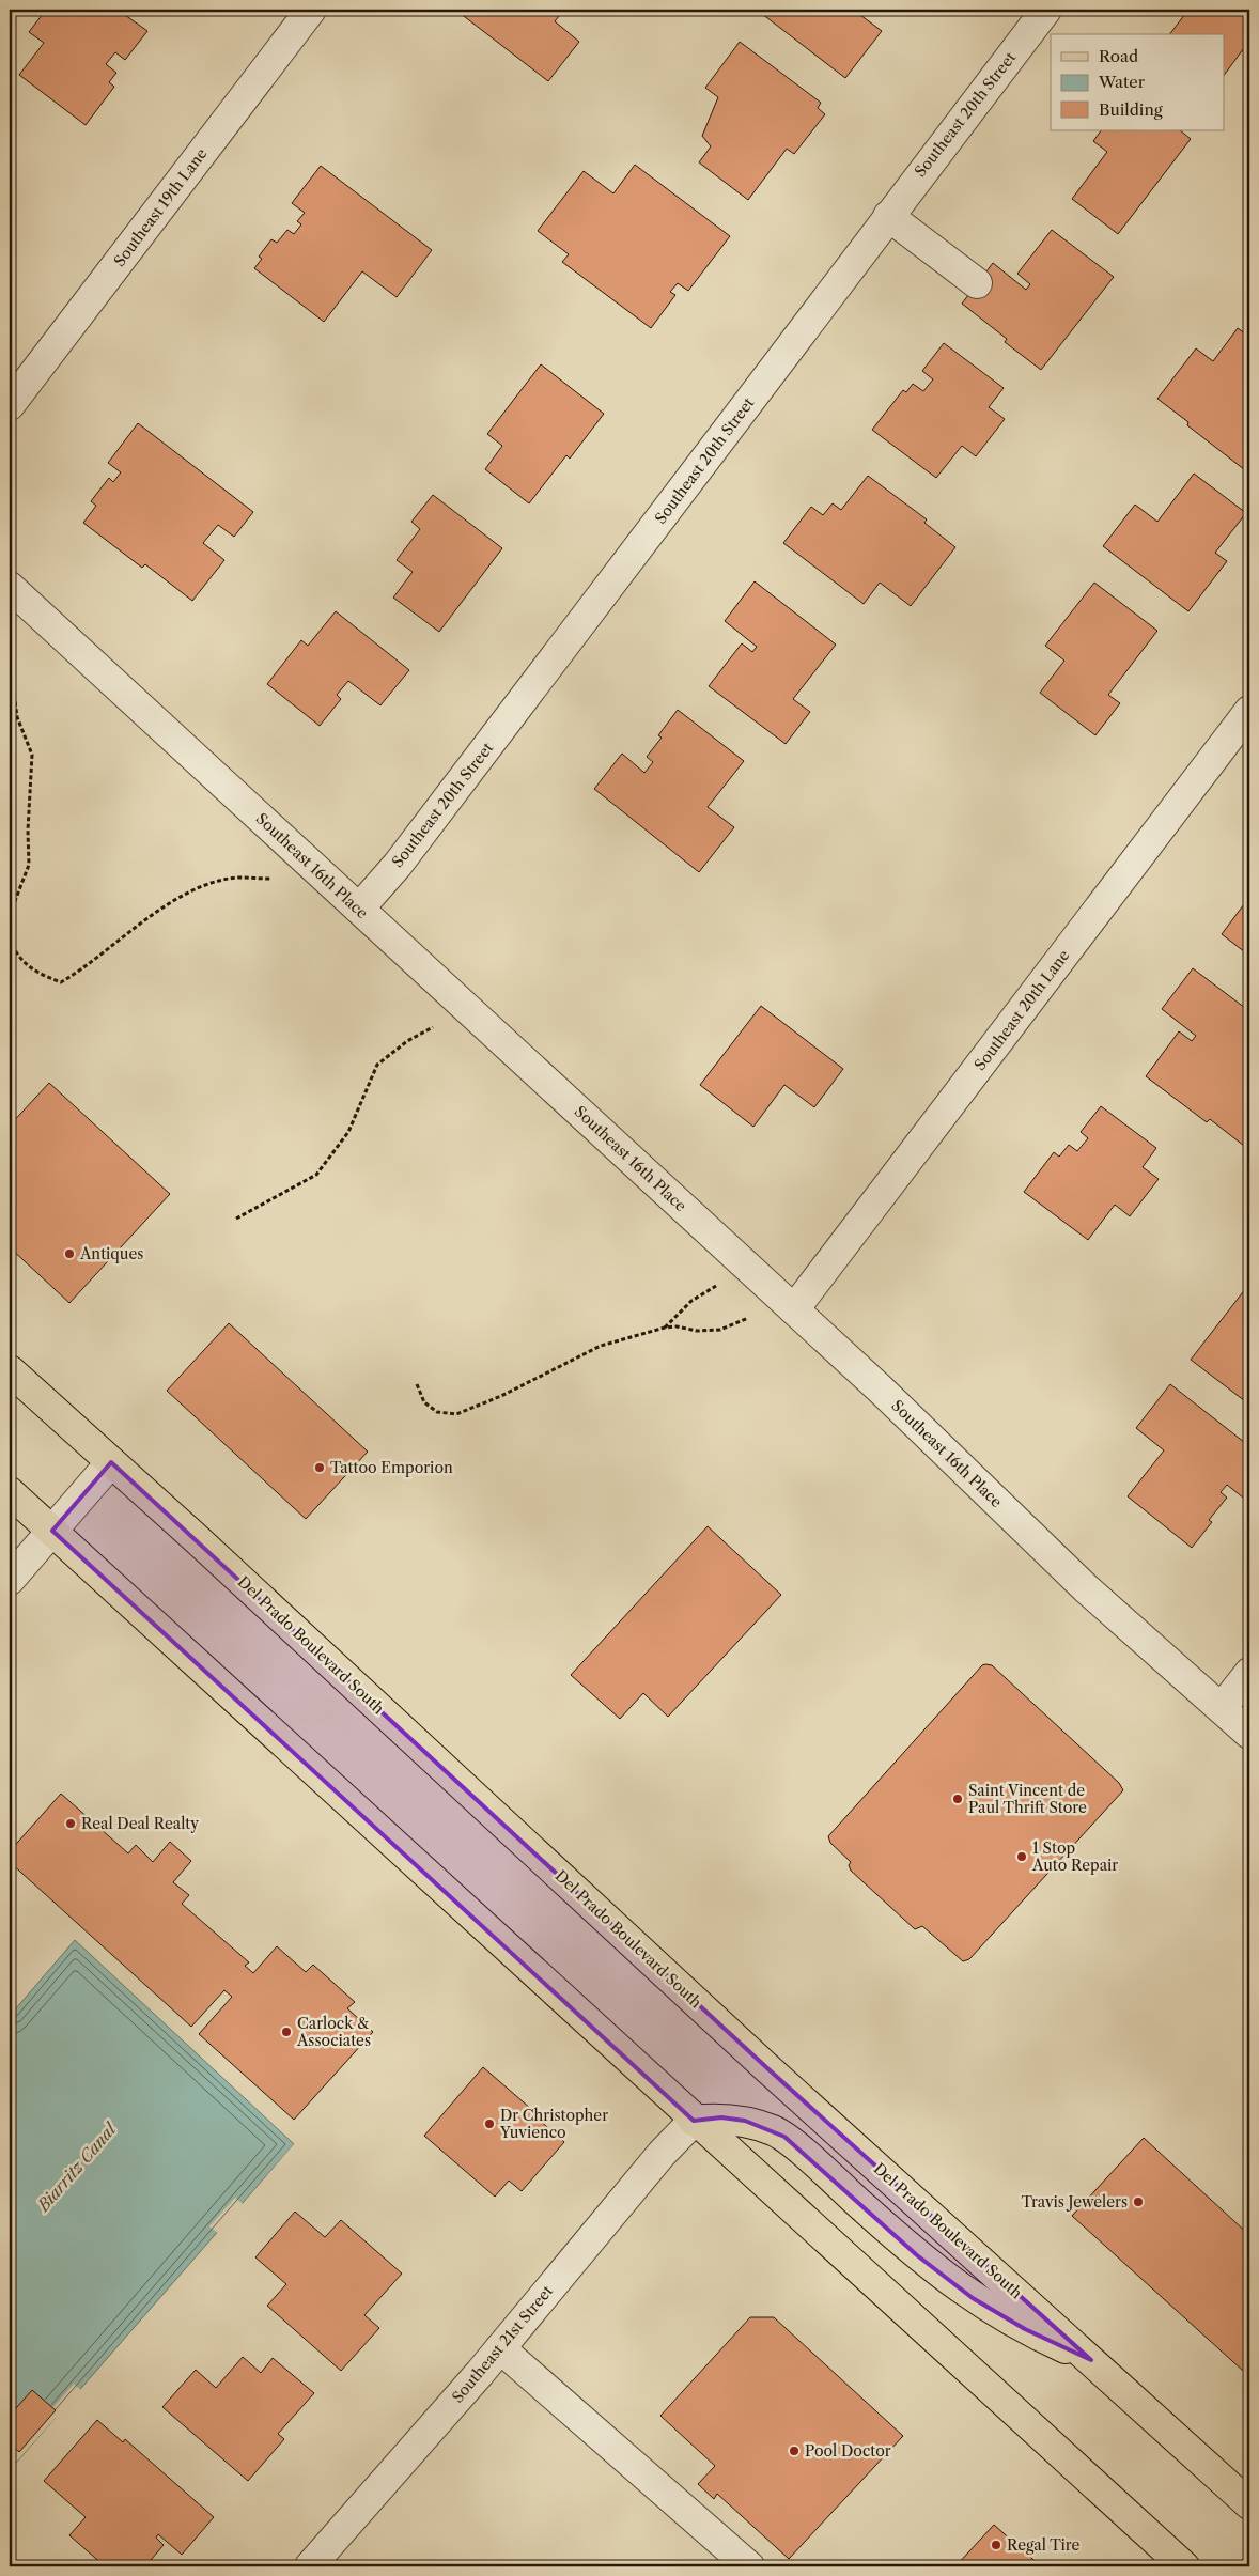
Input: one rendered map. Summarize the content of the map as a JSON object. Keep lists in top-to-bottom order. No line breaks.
{"streets":{"main road":["Del Prado Boulevard South"],"street":["Southeast 20th Street","Southeast 19th Lane","Southeast 16th Place","Southeast 20th Lane","Southeast 21st Street"]},"crossings":[["Southeast 20th Street","Southeast 16th Place"],["Southeast 16th Place","Southeast 20th Lane"]],"water":["Biarritz Canal"],"places":["Antiques","Tattoo Emporion","Saint Vincent de Paul Thrift Store","Real Deal Realty","1 Stop Auto Repair","Carlock & Associates","Dr Christopher Yuvienco","Travis Jewelers","Pool Doctor","Regal Tire"],"legend":["Road","Water","Building"]}
